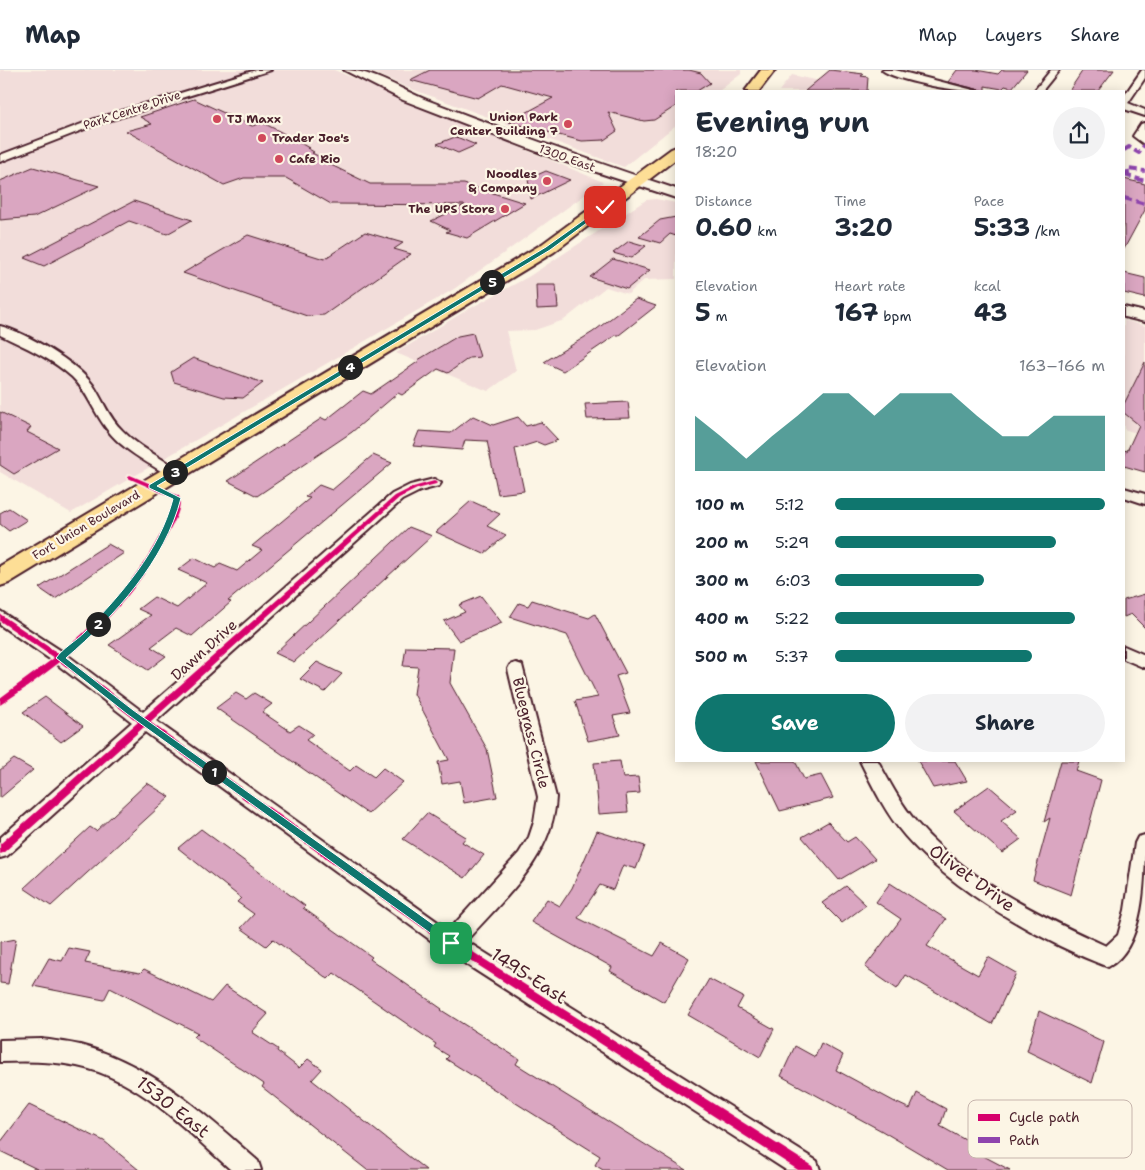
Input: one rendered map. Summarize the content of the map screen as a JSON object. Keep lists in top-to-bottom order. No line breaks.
{"streets":{"main road":["1300 East","Fort Union Boulevard"],"street":["Park Centre Drive","Dawn Drive","Bluegrass Circle","Olivet Drive","1495 East","1530 East"]},"crossings":[["1300 East","Fort Union Boulevard"],["Dawn Drive","1495 East"],["Bluegrass Circle","1495 East"]],"places":["TJ Maxx","Union Park Center Building 7","Trader Joe's","Cafe Rio","Noodles & Company","The UPS Store"],"legend":["Cycle path","Path"],"page":{"header":"Map","nav":["Map","Layers","Share"],"heading":["Evening run","18:20"],"stats":[["Distance","0.60 km"],["Time","3:20"],["Pace","5:33 /km"],["Elevation","5 m"],["Heart rate","167 bpm"],["kcal","43"]],"pins":["5","4","3","2","1"],"chart":["Elevation","163–166 m"],"list":[{"name":"100 m","note":"5:12"},{"name":"200 m","note":"5:29"},{"name":"300 m","note":"6:03"},{"name":"400 m","note":"5:22"},{"name":"500 m","note":"5:37"}],"buttons":["Save","Share"]}}
